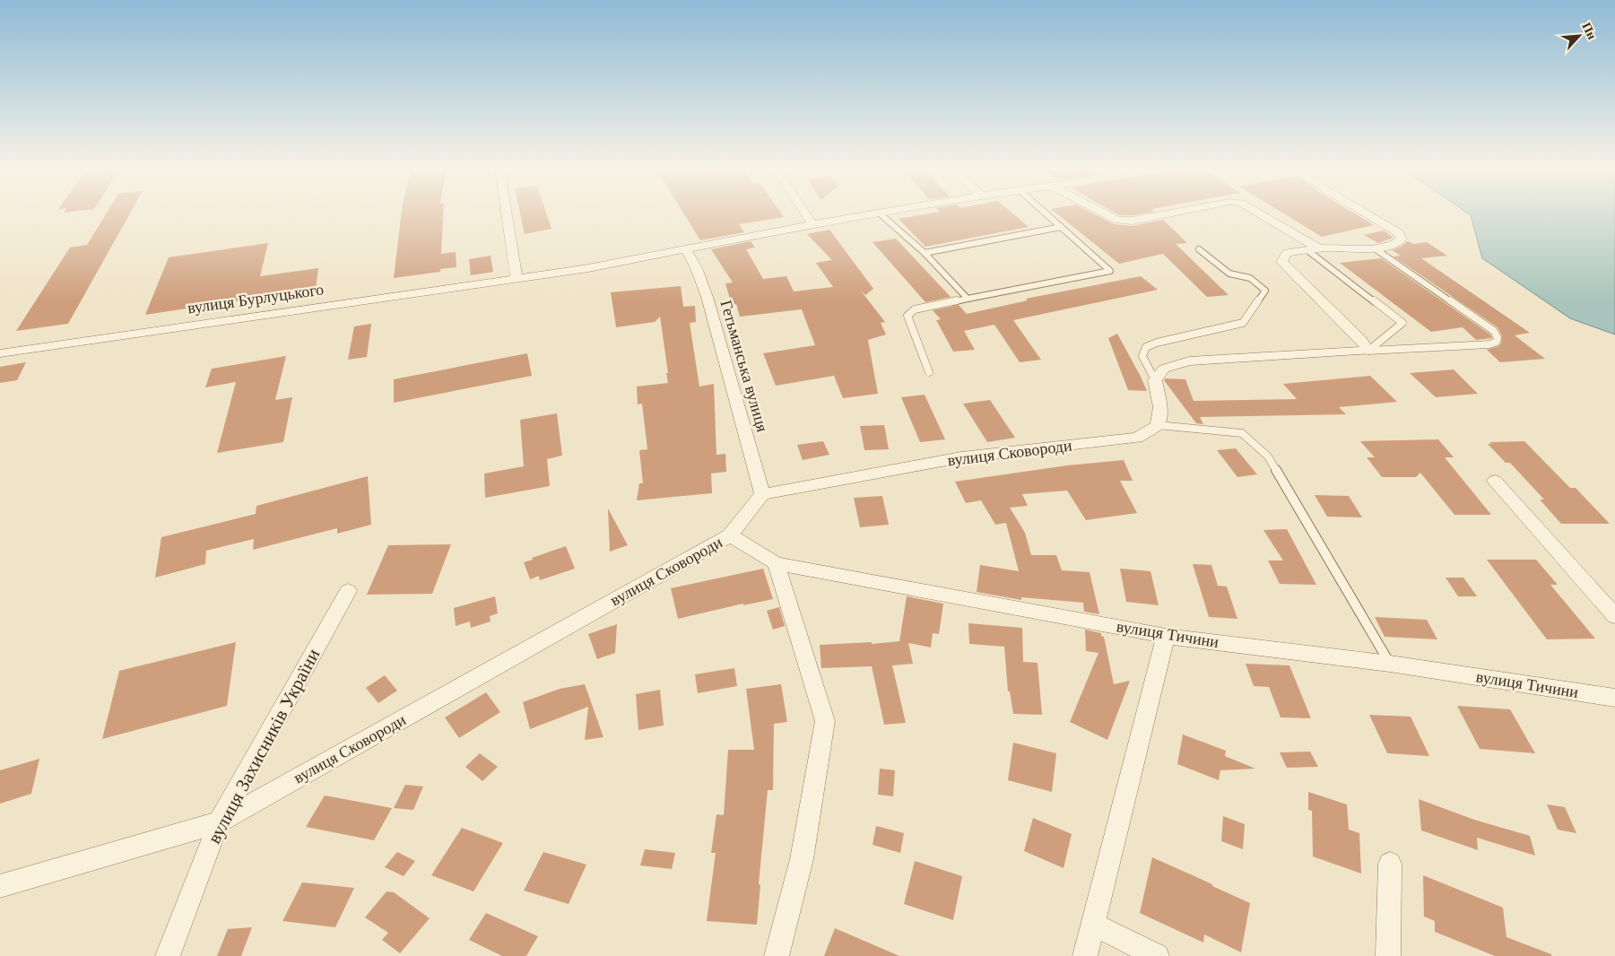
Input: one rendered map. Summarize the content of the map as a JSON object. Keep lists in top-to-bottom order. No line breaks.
{"streets":{"street":["вулиця Бурлуцького","Гетьманська вулиця","вулиця Сковороди","вулиця Тичини","вулиця Захисників України"]},"crossings":[["вулиця Бурлуцького","Гетьманська вулиця"],["Гетьманська вулиця","вулиця Сковороди"],["вулиця Сковороди","вулиця Тичини"],["вулиця Сковороди","вулиця Захисників України"]],"north":"top right"}
